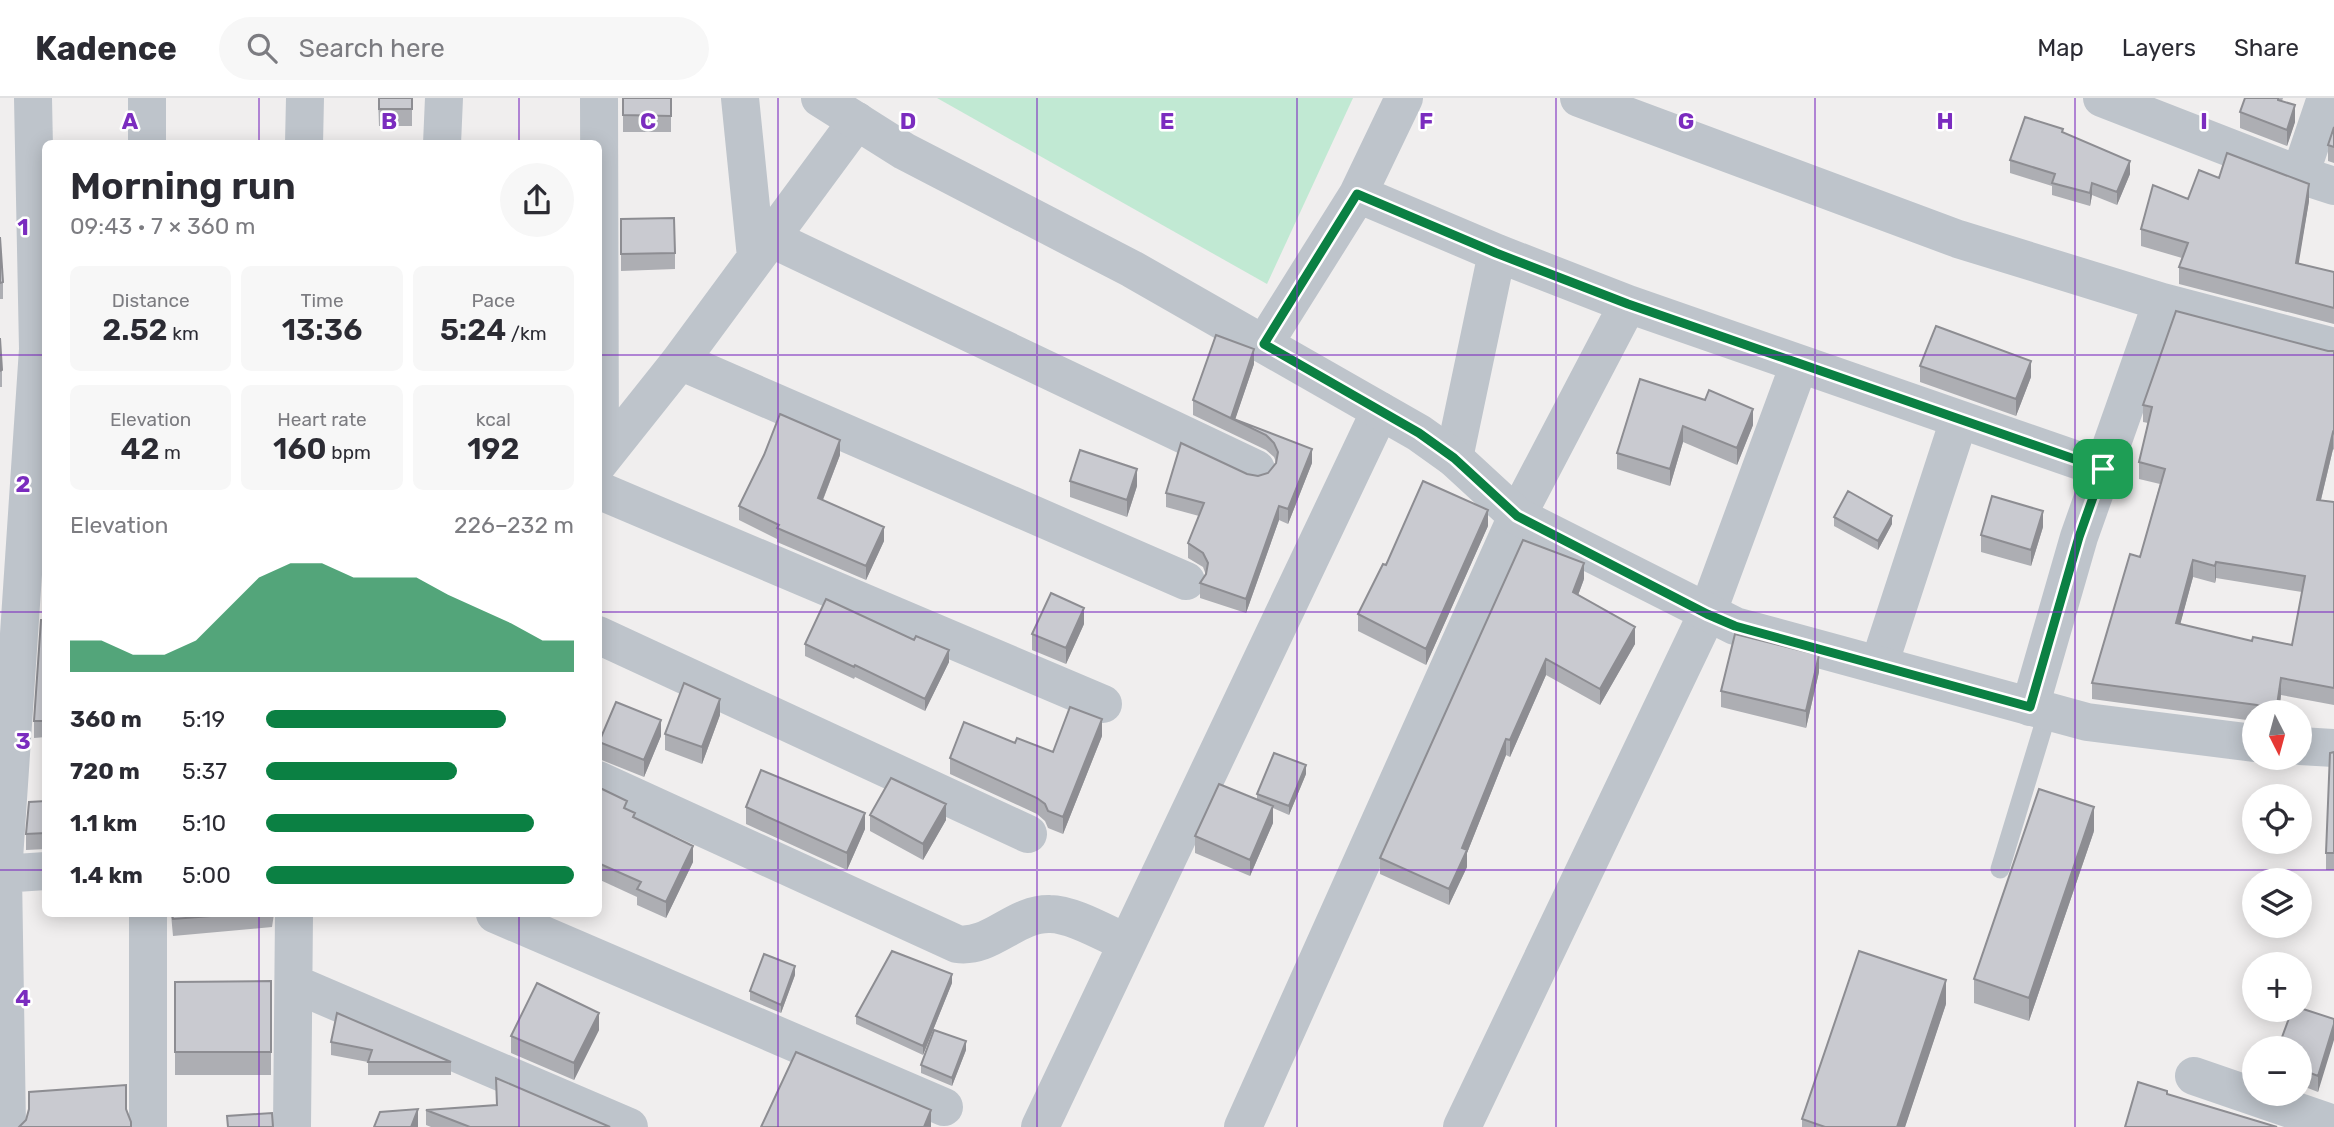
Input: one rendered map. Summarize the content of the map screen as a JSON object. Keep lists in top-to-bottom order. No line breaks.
{"north":"bottom","page":{"header":"Kadence","search":"Search here","nav":["Map","Layers","Share"],"heading":["Morning run","09:43 · 7 × 360 m"],"stats":[["Distance","2.52 km"],["Time","13:36"],["Pace","5:24 /km"],["Elevation","42 m"],["Heart rate","160 bpm"],["kcal","192"]],"chart":["Elevation","226–232 m"],"list":[{"name":"360 m","note":"5:19"},{"name":"720 m","note":"5:37"},{"name":"1.1 km","note":"5:10"},{"name":"1.4 km","note":"5:00"}],"map_buttons":["+","−"]},"grid":{"columns":["A","B","C","D","E","F","G","H","I"],"rows":["1","2","3","4"]}}
